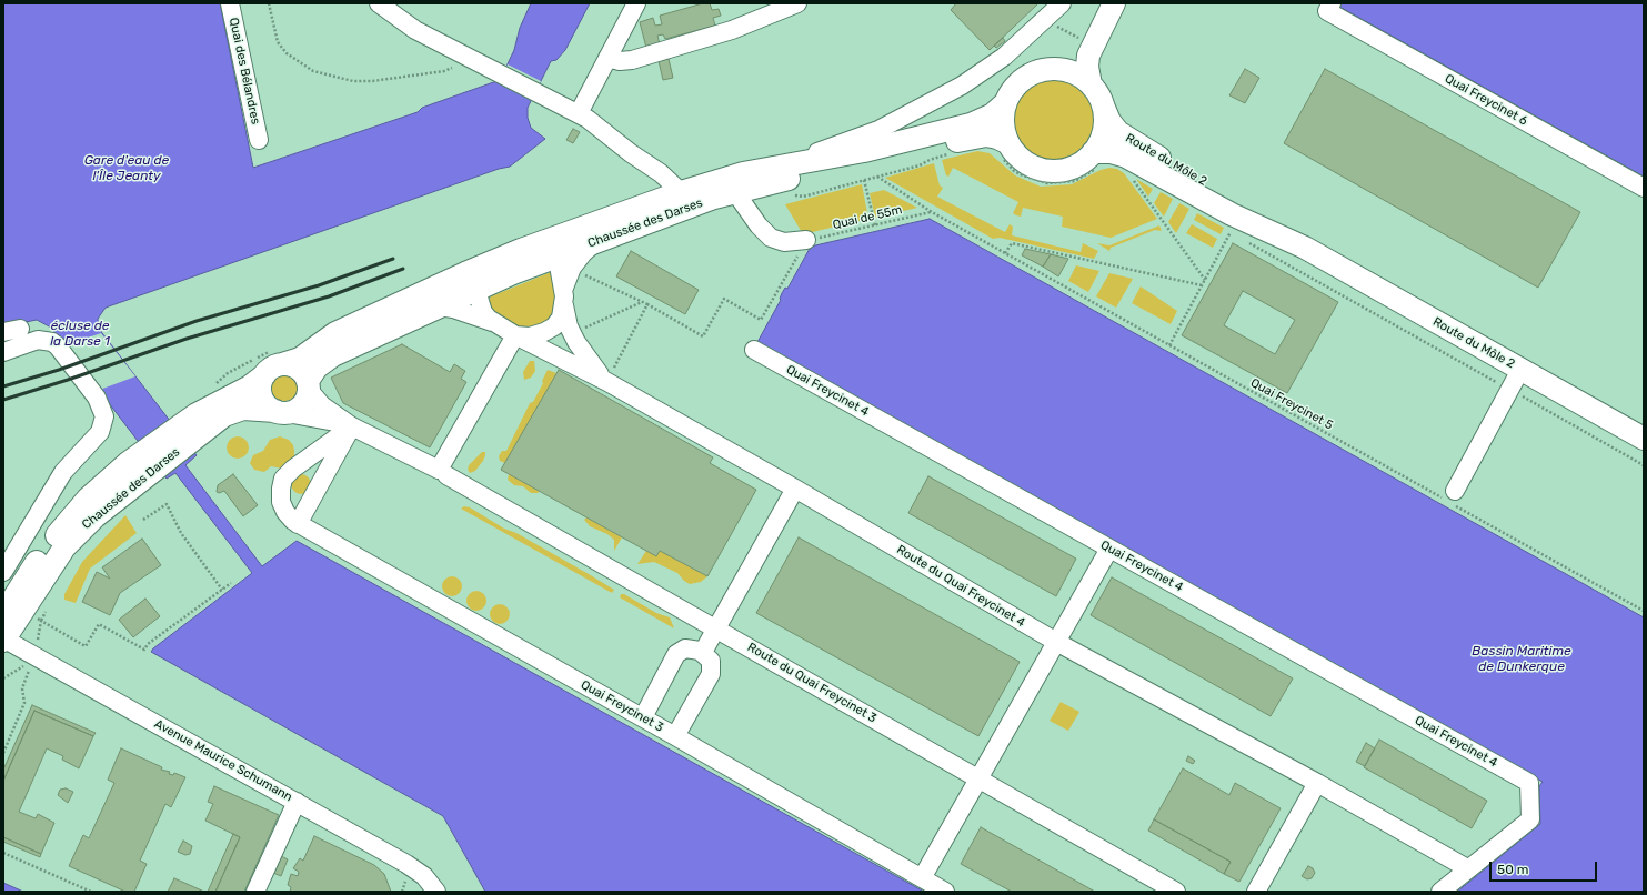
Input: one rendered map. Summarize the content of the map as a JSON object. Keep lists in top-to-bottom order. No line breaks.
{"streets":{"main road":["Route du Môle 2","Chaussée des Darses"],"street":["Quai des Bélandres","Quai Freycinet 6","Quai Freycinet 4","Route du Quai Freycinet 4","Route du Quai Freycinet 3","Quai Freycinet 3","Avenue Maurice Schumann"],"path":["Quai de 55m","Quai Freycinet 5"]},"crossings":[["Route du Môle 2","Chaussée des Darses"],["Quai de 55m","Quai Freycinet 5"],["Chaussée des Darses","Route du Quai Freycinet 4"],["Chaussée des Darses","Route du Quai Freycinet 3"],["Chaussée des Darses","Avenue Maurice Schumann"],["Quai Freycinet 4","Route du Quai Freycinet 4"],["Route du Quai Freycinet 3","Quai Freycinet 3"]],"water":["Gare d'eau de l'Île Jeanty","écluse de la Darse 1","Bassin Maritime de Dunkerque"],"scale_bar":"50 m"}
